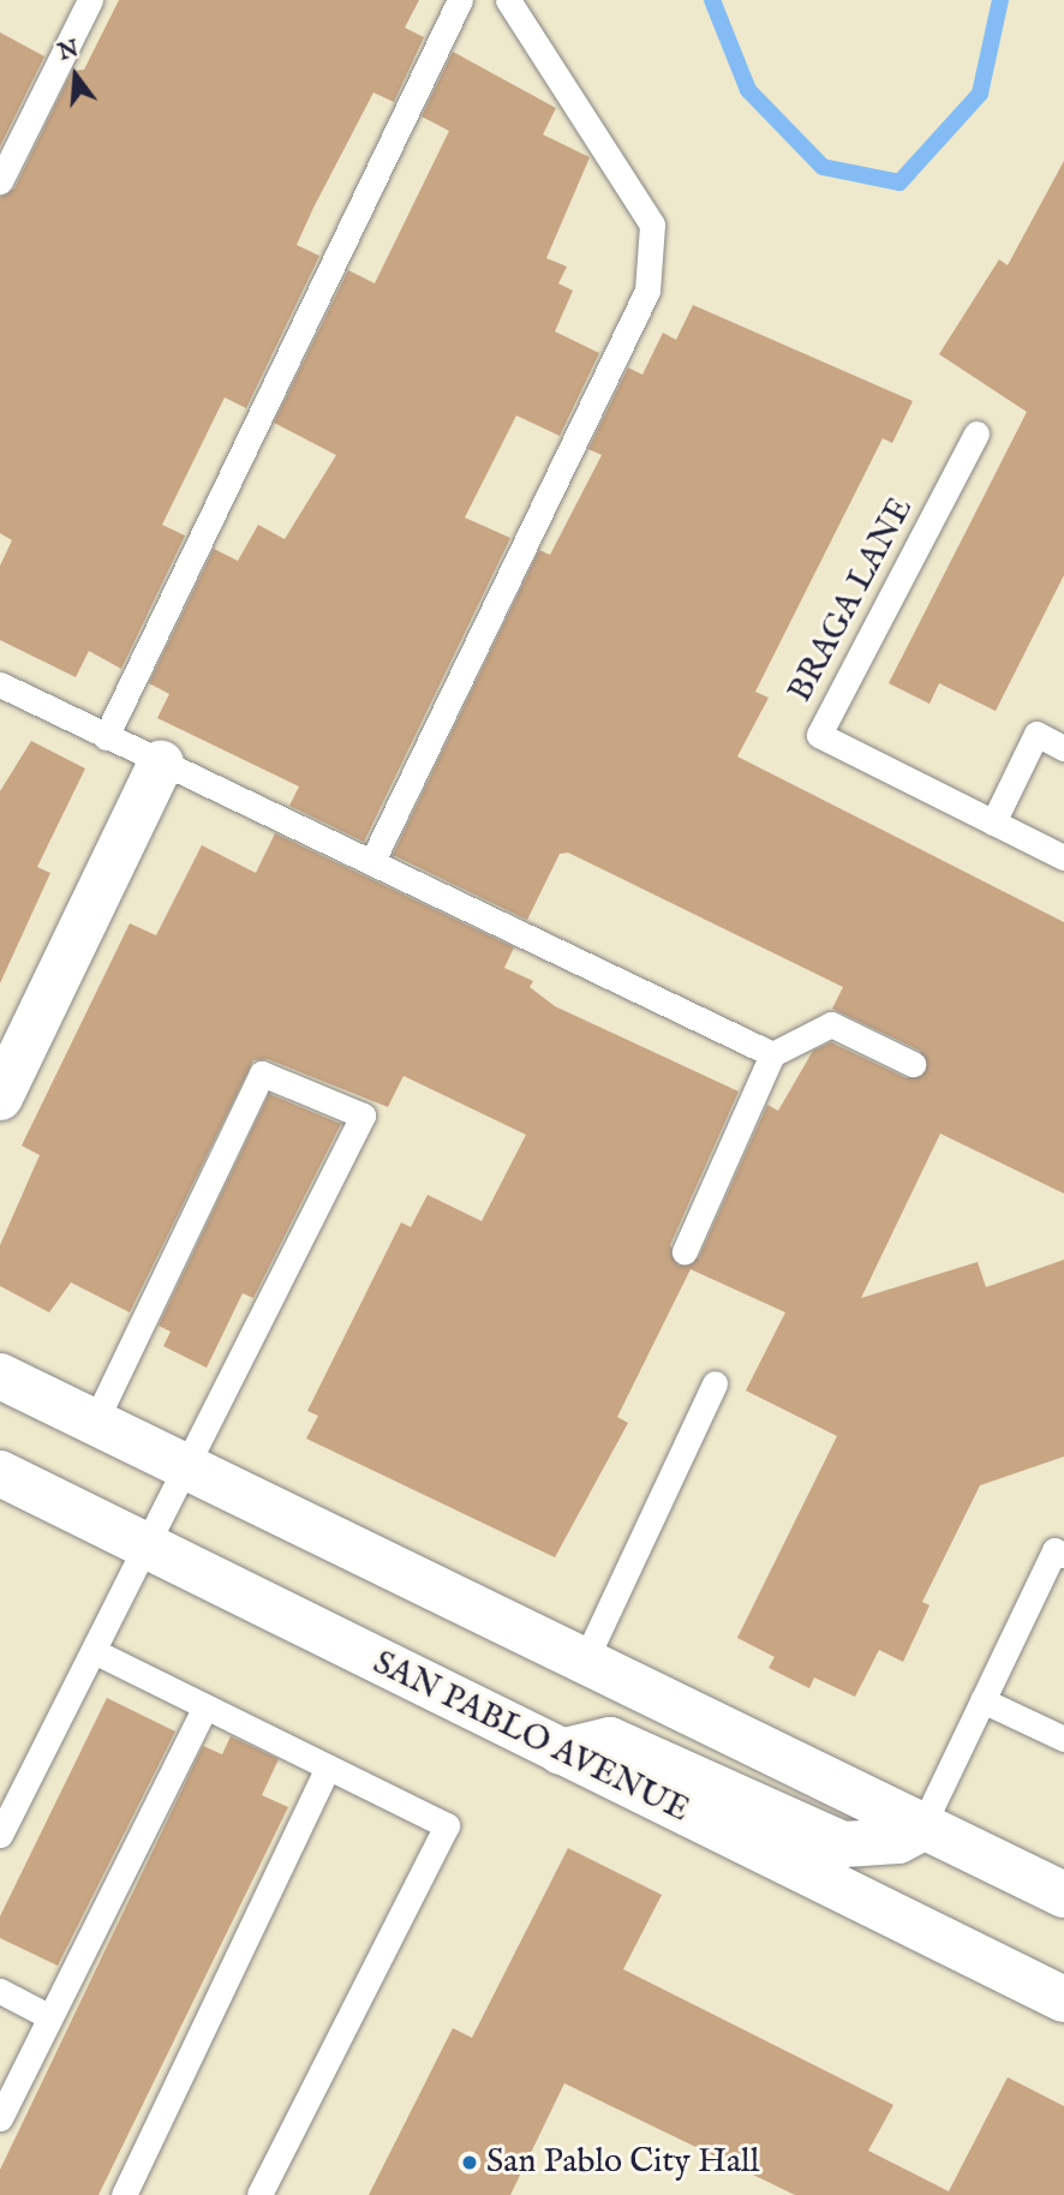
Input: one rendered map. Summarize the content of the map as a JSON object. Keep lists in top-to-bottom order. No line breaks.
{"streets":{"main road":["SAN PABLO AVENUE"],"lane":["BRAGA LANE"]},"places":["San Pablo City Hall"],"north":"top"}
